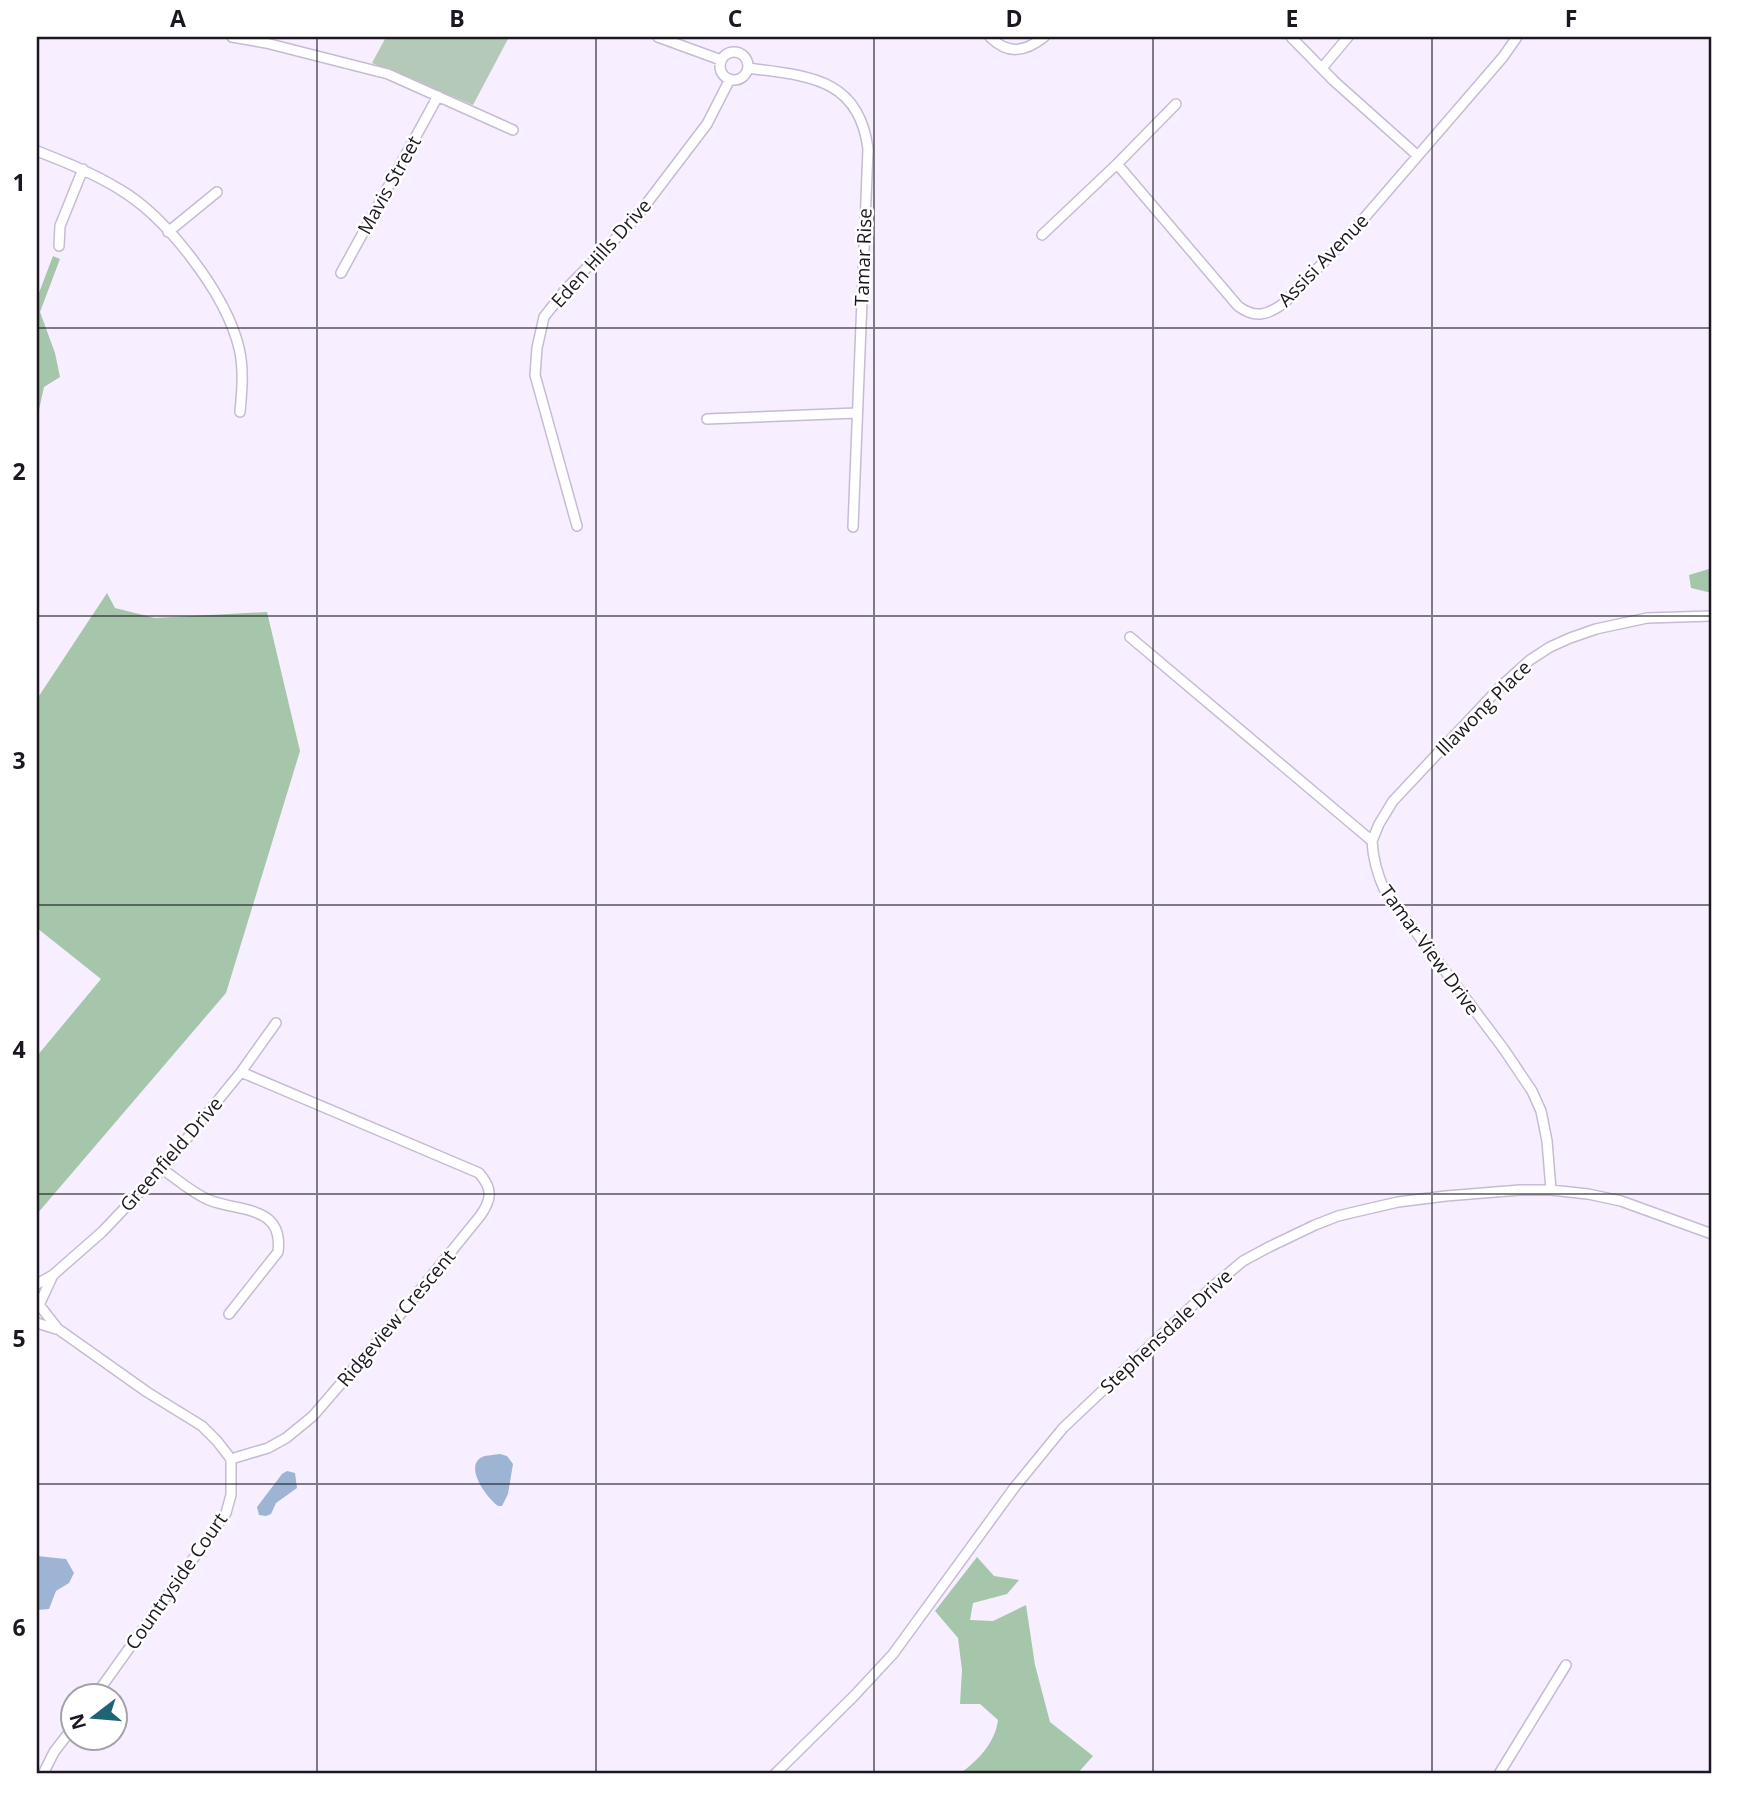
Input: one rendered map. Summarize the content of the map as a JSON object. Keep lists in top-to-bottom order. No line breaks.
{"streets":{"street":["Mavis Street","Eden Hills Drive","Tamar Rise","Assisi Avenue","Illawong Place","Tamar View Drive","Greenfield Drive","Ridgeview Crescent","Stephensdale Drive","Countryside Court"]},"crossings":[["Eden Hills Drive","Tamar Rise"],["Illawong Place","Tamar View Drive"],["Tamar View Drive","Stephensdale Drive"],["Greenfield Drive","Ridgeview Crescent"],["Ridgeview Crescent","Countryside Court"]],"north":"left","grid":{"columns":["A","B","C","D","E","F"],"rows":["1","2","3","4","5","6"]}}
